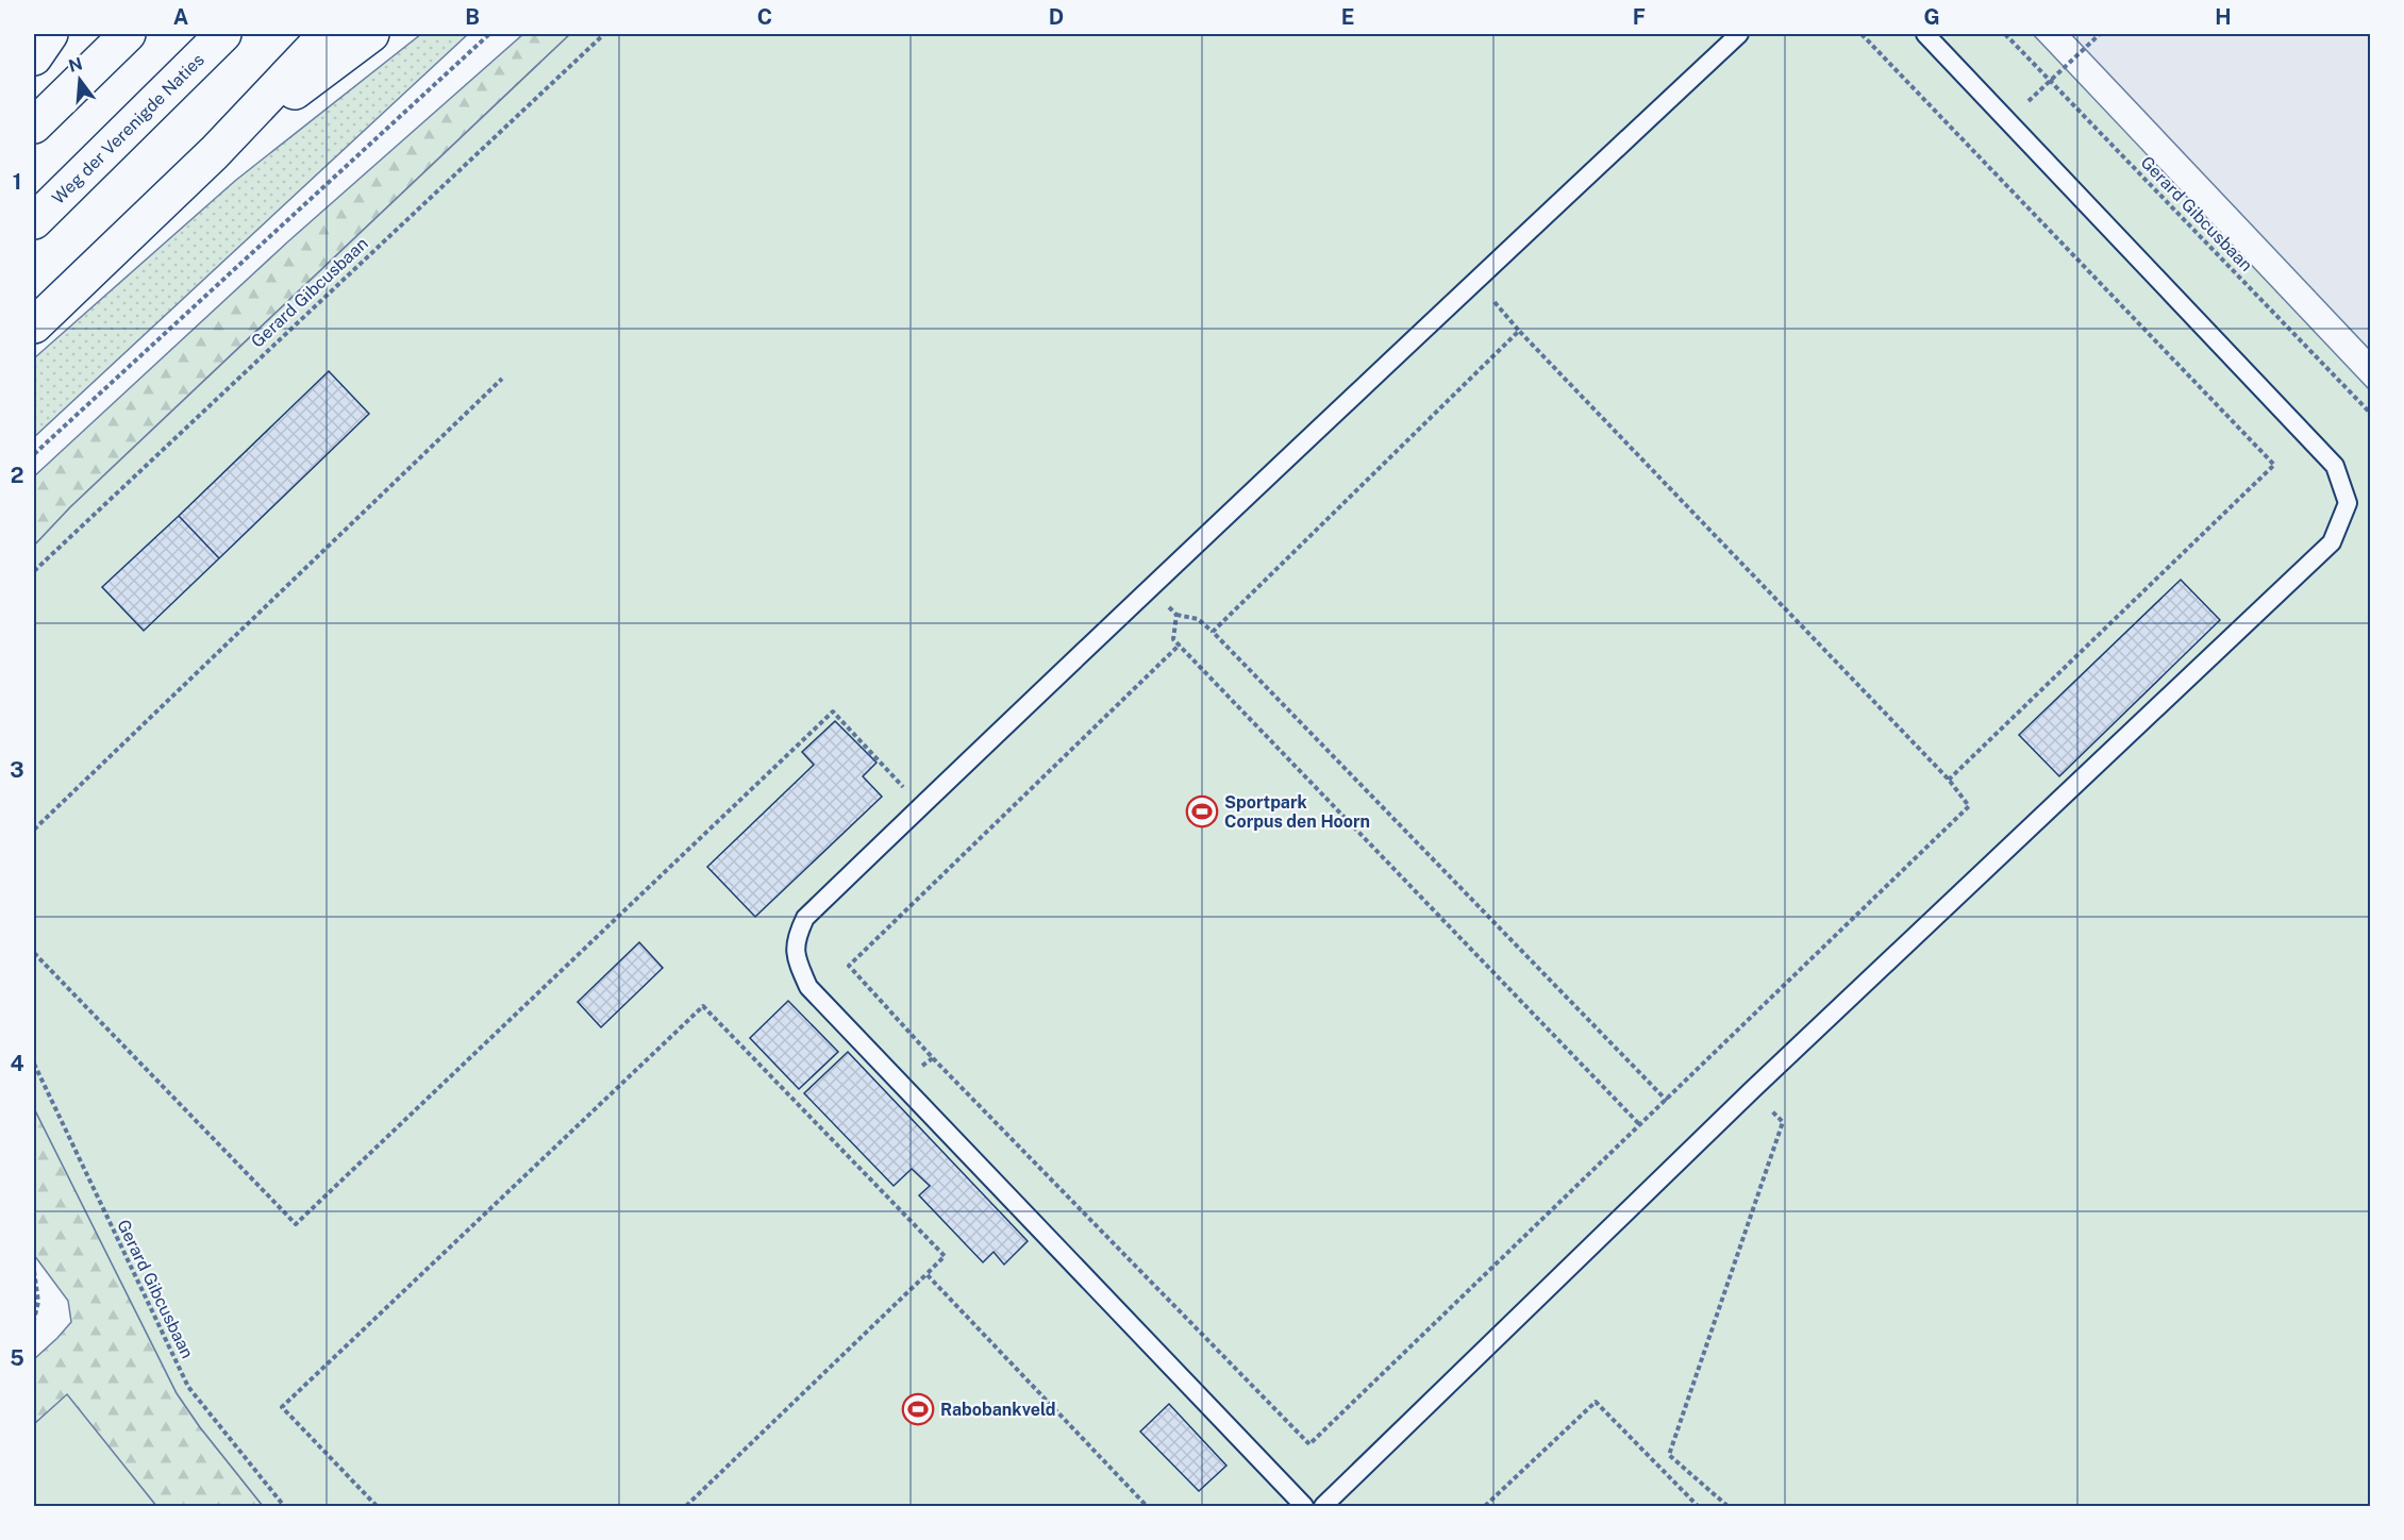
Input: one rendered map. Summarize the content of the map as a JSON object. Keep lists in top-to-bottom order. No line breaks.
{"streets":{"highway":["Weg der Verenigde Naties"],"path":["Gerard Gibcusbaan"]},"places":{"sports":["Sportpark Corpus den Hoorn","Rabobankveld"]},"north":"top","grid":{"columns":["A","B","C","D","E","F","G","H"],"rows":["1","2","3","4","5"]}}
